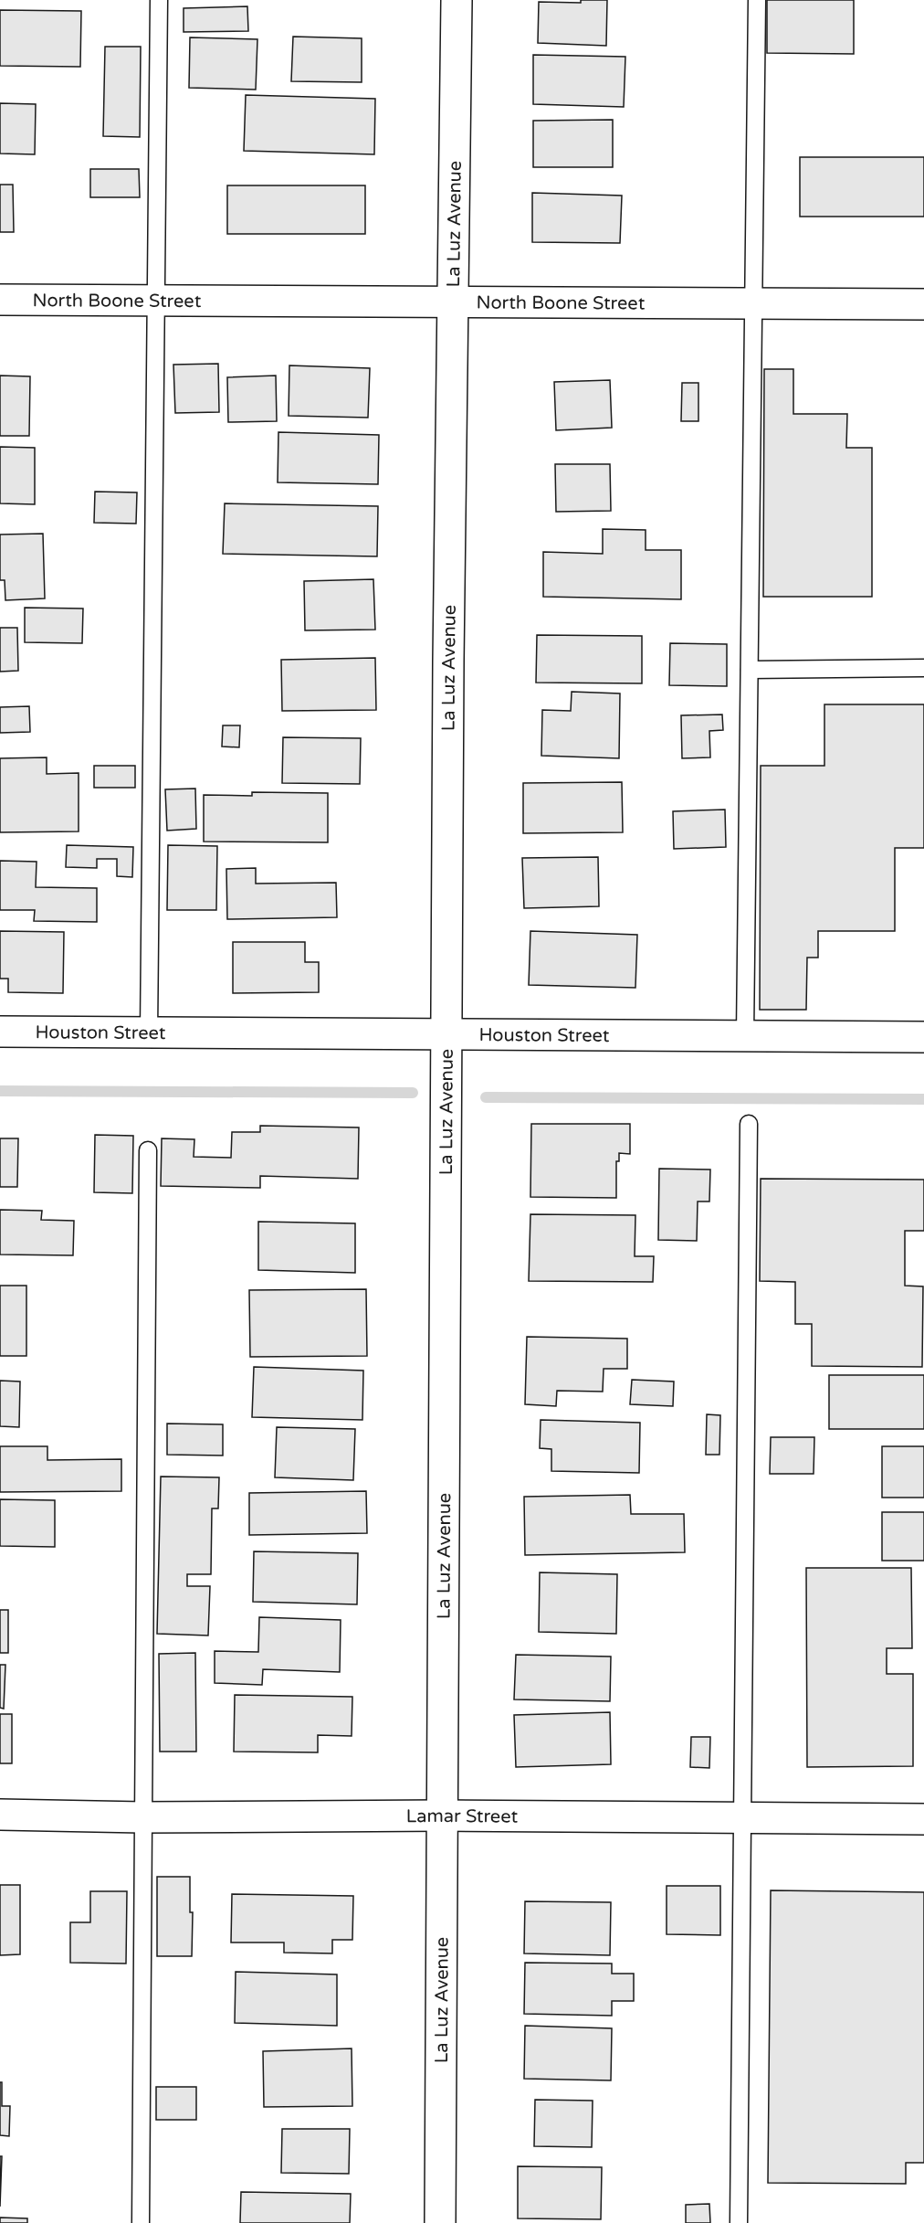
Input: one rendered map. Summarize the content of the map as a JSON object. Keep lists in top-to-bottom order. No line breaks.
{"streets":{"street":["La Luz Avenue","North Boone Street","Houston Street","Lamar Street"]},"crossings":[["La Luz Avenue","North Boone Street"],["La Luz Avenue","Houston Street"],["La Luz Avenue","Lamar Street"]]}
